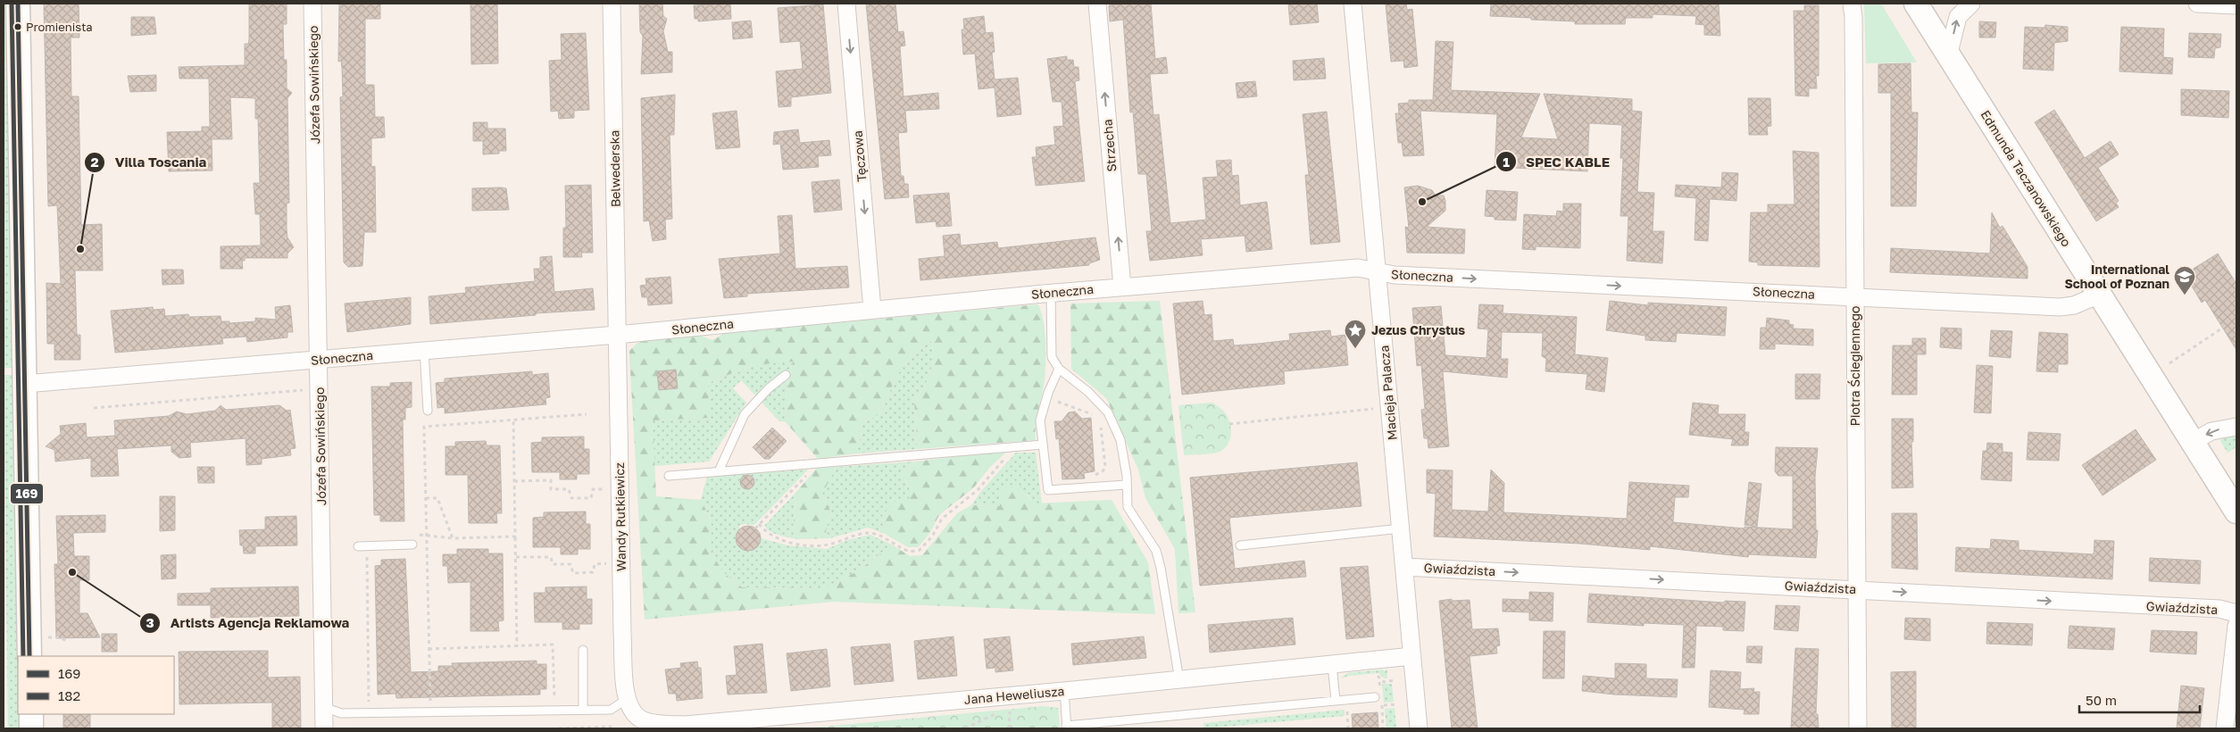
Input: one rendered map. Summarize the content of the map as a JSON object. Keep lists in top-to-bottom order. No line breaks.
{"streets":{"street":["Józefa Sowińskiego","Strzecha","Tęczowa","Belwederska","Edmunda Taczanowskiego","Słoneczna","Piotra Ściegiennego","Macieja Palacza","Wandy Rutkiewicz","Gwiaździsta","Jana Heweliusza"]},"crossings":[["Józefa Sowińskiego","Słoneczna"],["Strzecha","Słoneczna"],["Tęczowa","Słoneczna"],["Belwederska","Słoneczna"],["Belwederska","Wandy Rutkiewicz"],["Edmunda Taczanowskiego","Słoneczna"],["Słoneczna","Piotra Ściegiennego"],["Słoneczna","Macieja Palacza"],["Słoneczna","Wandy Rutkiewicz"],["Piotra Ściegiennego","Gwiaździsta"],["Macieja Palacza","Gwiaździsta"],["Macieja Palacza","Jana Heweliusza"],["Wandy Rutkiewicz","Jana Heweliusza"]],"one_way":["Strzecha","Tęczowa","Gwiaździsta"],"places":{"other":["Promienista","SPEC KABLE","Villa Toscania","Artists Agencja Reklamowa"],"school or university":["International School of Poznan"],"place":["Jezus Chrystus"]},"lines":["transit line 169","transit line 182"],"legend":["169","182"],"scale_bar":"50 m"}
